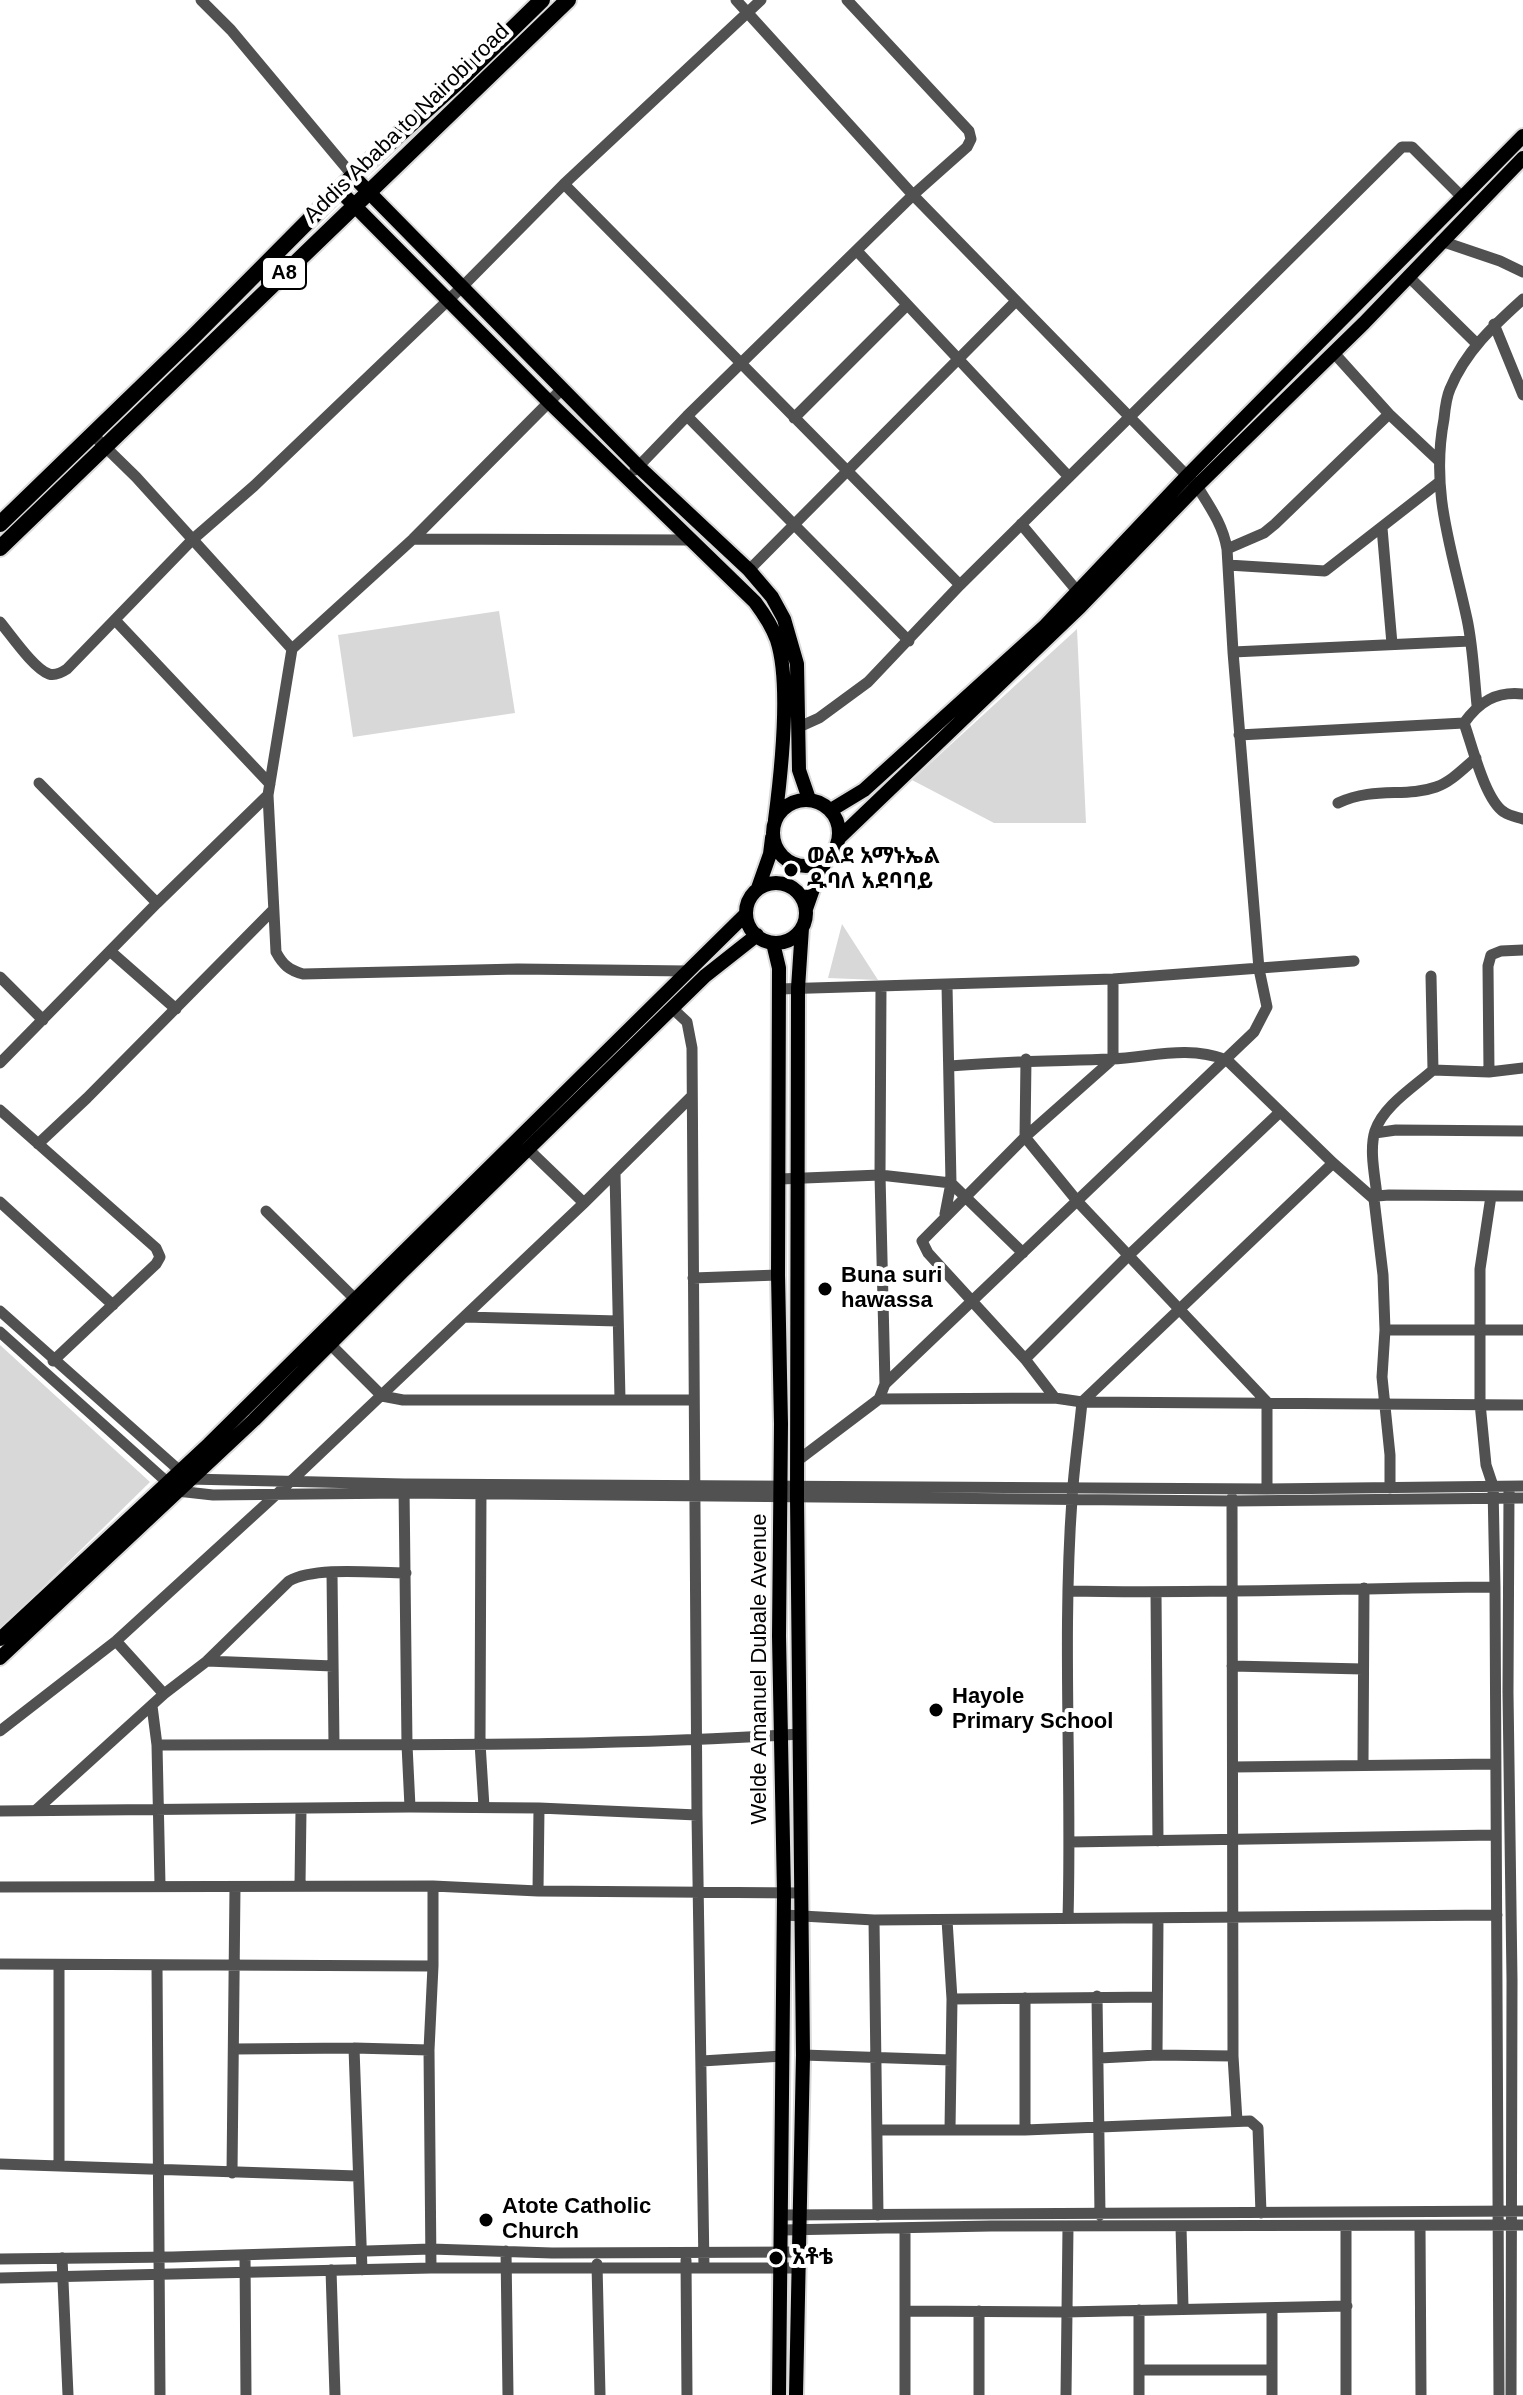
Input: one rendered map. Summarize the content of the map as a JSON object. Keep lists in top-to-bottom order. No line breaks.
{"streets":{"highway":["Addis Ababa to Nairobi road","A8"],"main road":["Welde Amanuel Dubale Avenue"]},"places":["ወልደ አማኑኤል ዱባለ አደባባይ","Buna suri hawassa","Hayole Primary School","Atote Catholic Church","አቶቴ"]}
